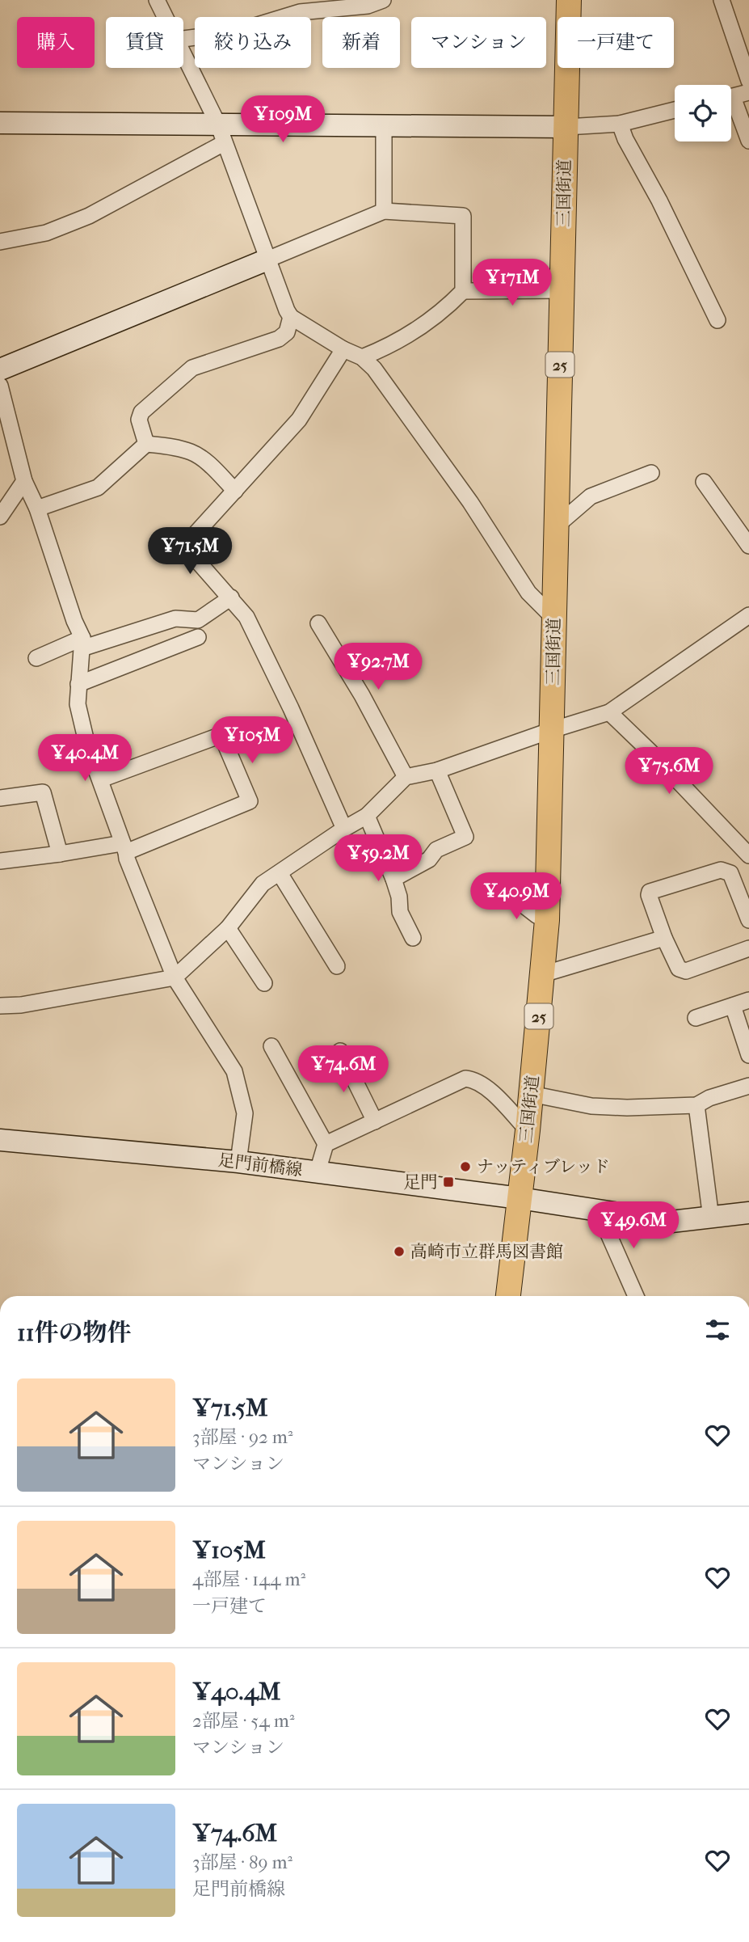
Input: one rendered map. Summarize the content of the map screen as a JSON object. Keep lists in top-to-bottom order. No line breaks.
{"streets":{"main road":["三国街道","25"],"street":["足門前橋線"]},"crossings":[["三国街道","足門前橋線"]],"places":{"other":["ナッティブレッド","高崎市立群馬図書館"],"transit":["足門"]},"page":{"chip":["購入","賃貸","絞り込み","新着","マンション","一戸建て"],"price":["¥109M","¥171M","¥71.5M","¥92.7M","¥105M","¥40.4M","¥75.6M","¥59.2M","¥40.9M","¥74.6M","¥49.6M"],"heading":"11件の物件","list":[{"name":"¥71.5M","note":"3部屋 · 92 m² · マンション"},{"name":"¥105M","note":"4部屋 · 144 m² · 一戸建て"},{"name":"¥40.4M","note":"2部屋 · 54 m² · マンション"},{"name":"¥74.6M","note":"3部屋 · 89 m² · 足門前橋線"}]}}
